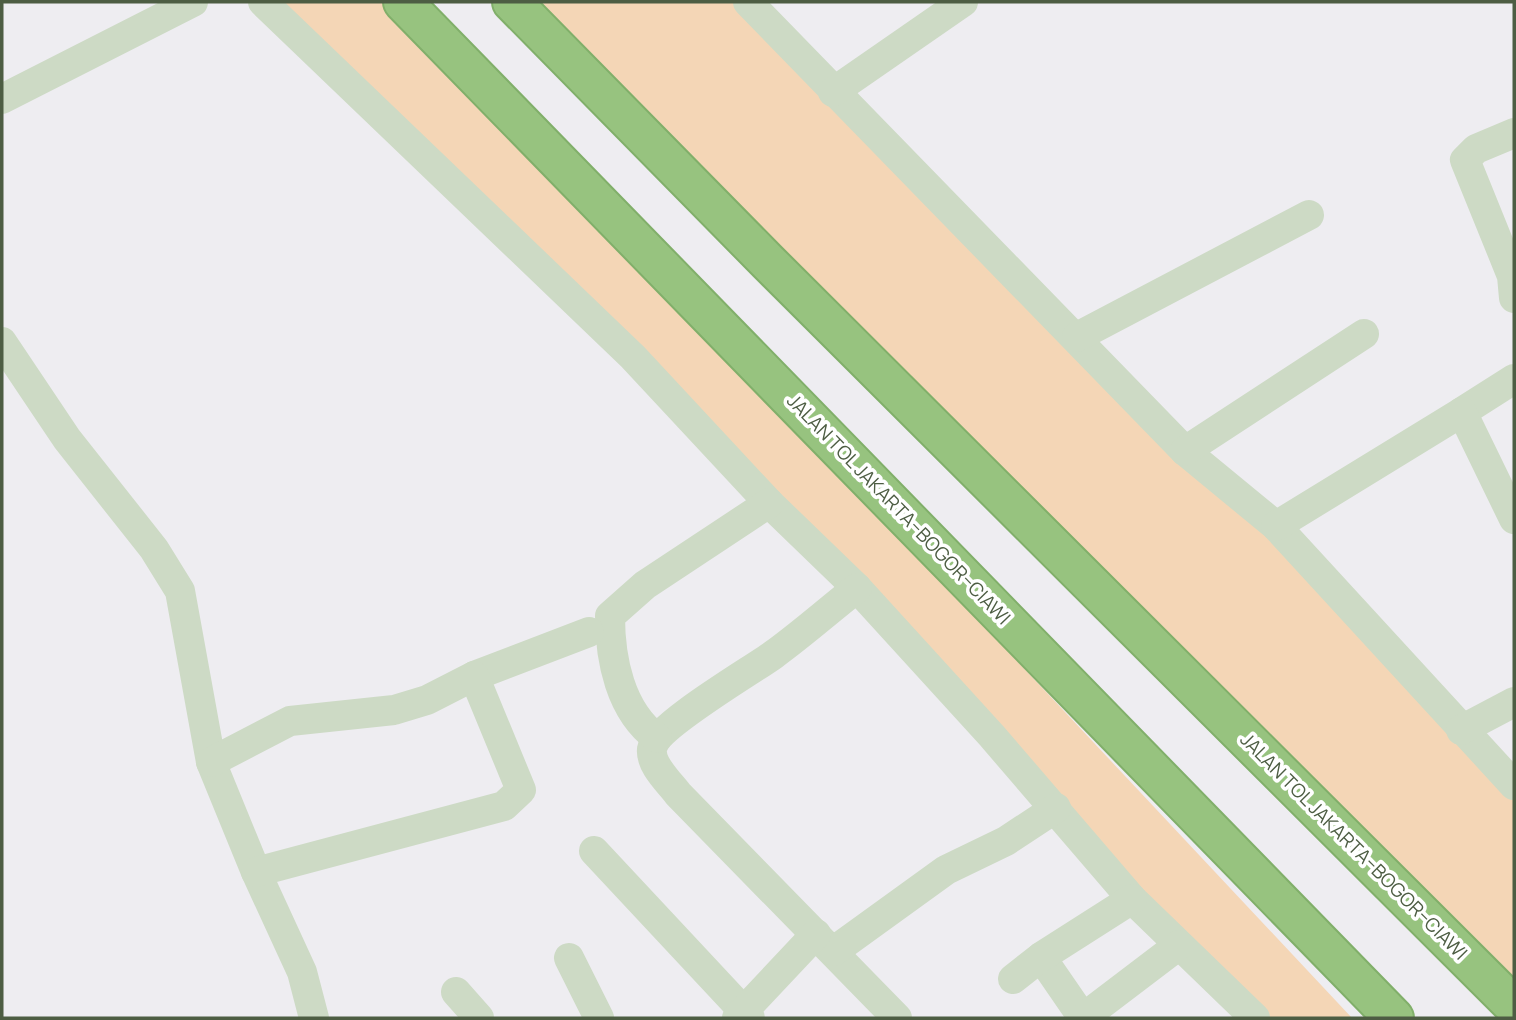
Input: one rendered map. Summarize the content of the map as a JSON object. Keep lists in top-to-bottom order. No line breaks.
{"streets":{"highway":["JALAN TOL JAKARTA–BOGOR–CIAWI"]}}
